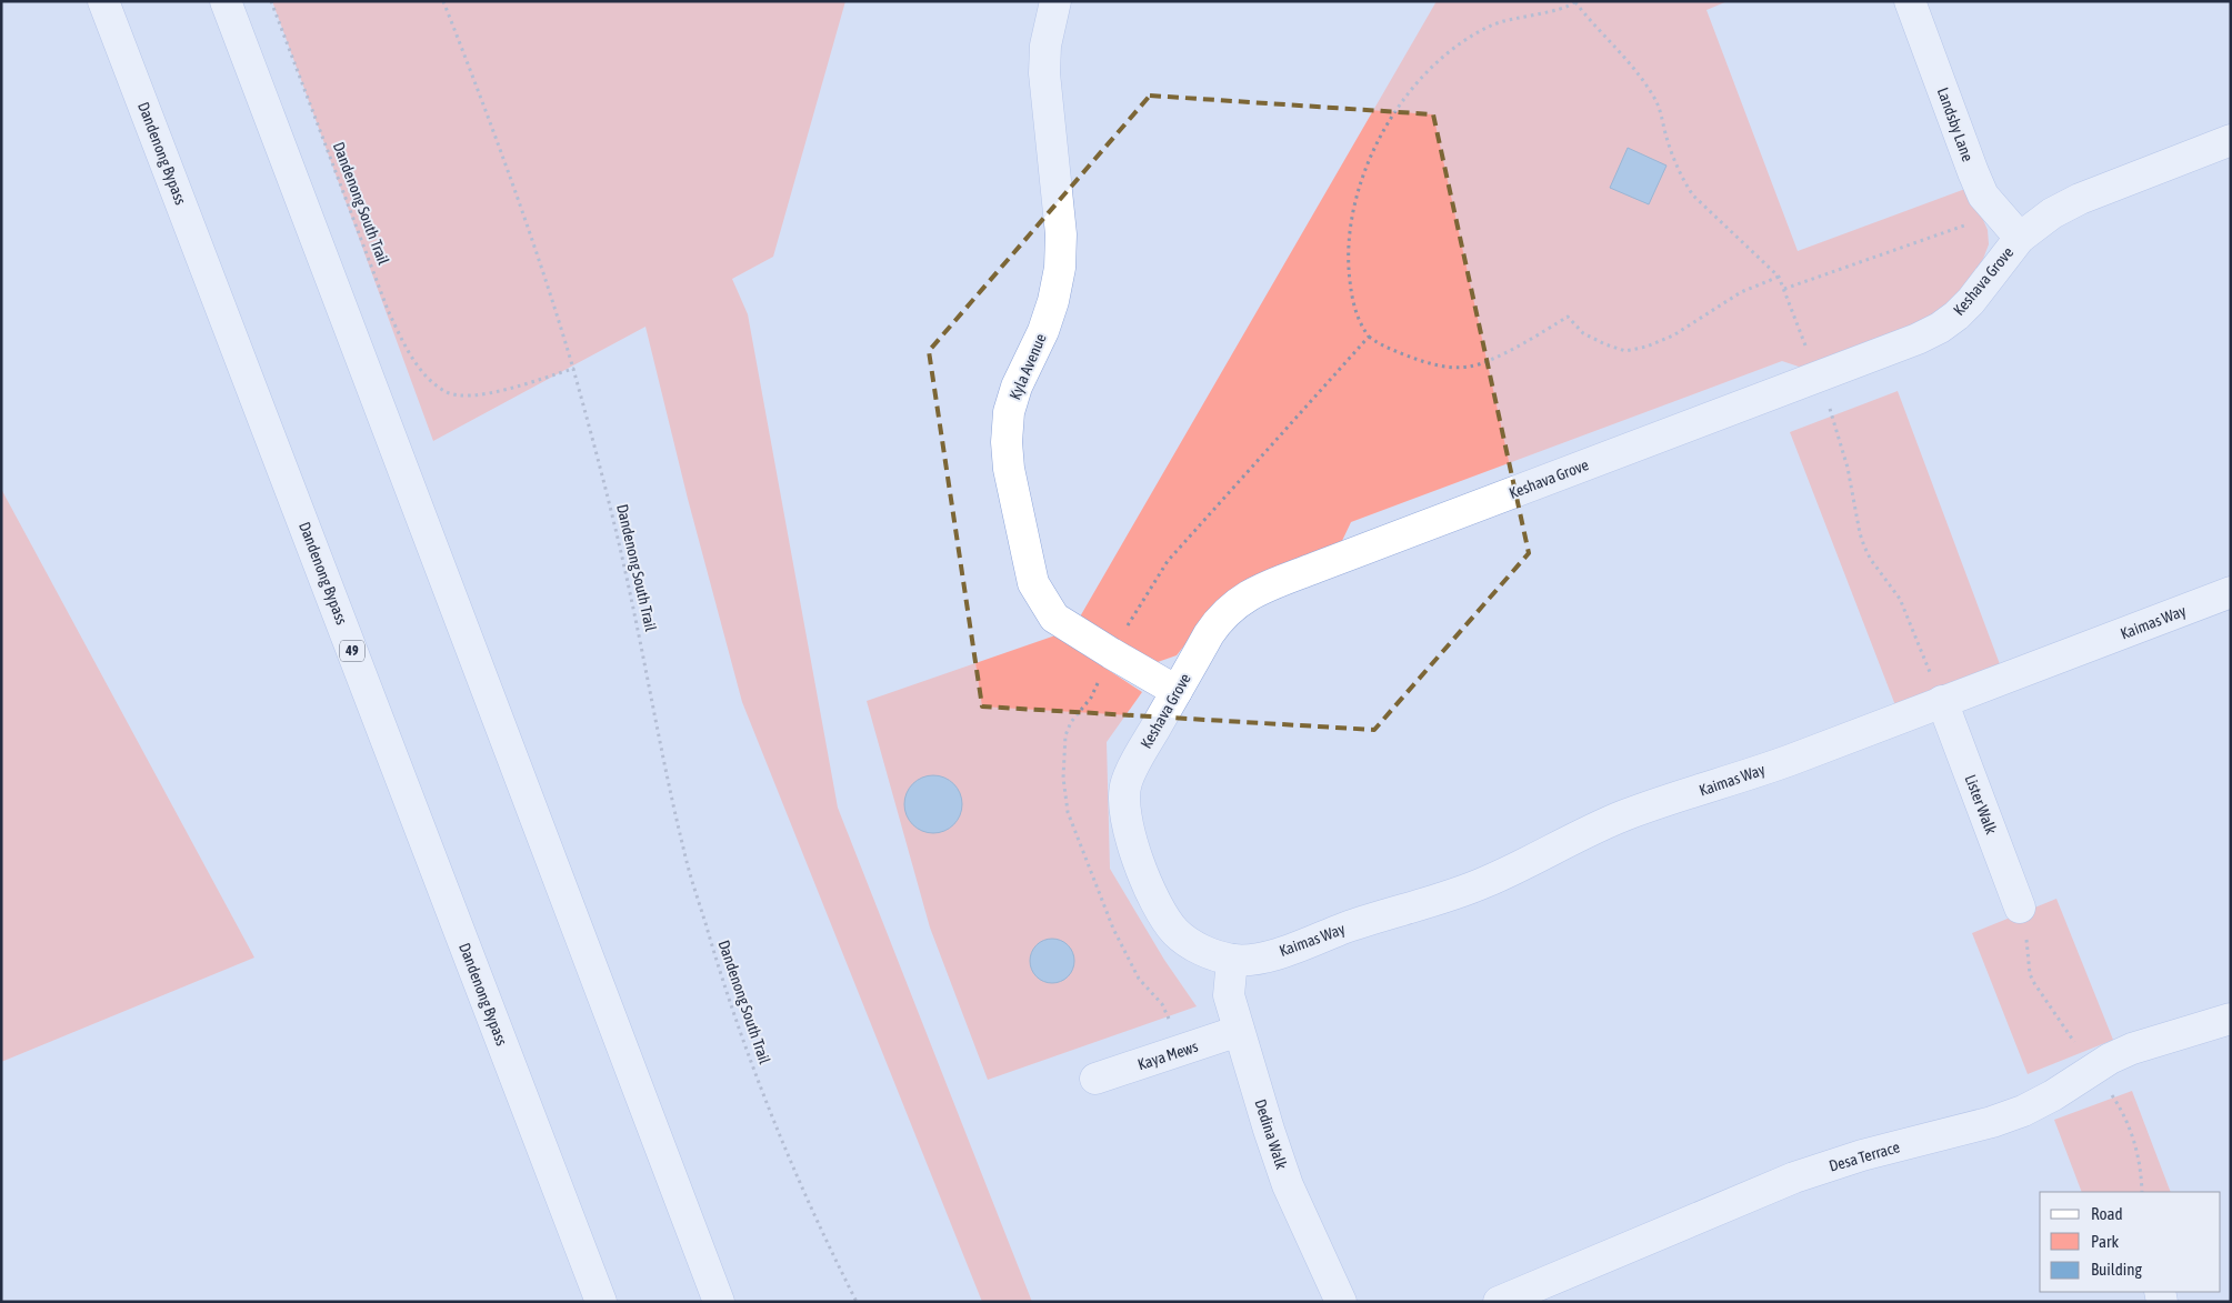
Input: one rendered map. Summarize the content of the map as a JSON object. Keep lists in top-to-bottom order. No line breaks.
{"streets":{"main road":["Landsby Lane","Dandenong Bypass","Keshava Grove","Kyla Avenue","Kaimas Way","49","Lister Walk","Kaya Mews","Dedina Walk","Desa Terrace"],"path":["Dandenong South Trail"]},"crossings":[["Landsby Lane","Keshava Grove"],["Keshava Grove","Kyla Avenue"],["Keshava Grove","Kaimas Way"],["Keshava Grove","Dedina Walk"],["Kaimas Way","Lister Walk"],["Kaimas Way","Dedina Walk"],["Kaya Mews","Dedina Walk"]],"legend":["Road","Park","Building"]}
